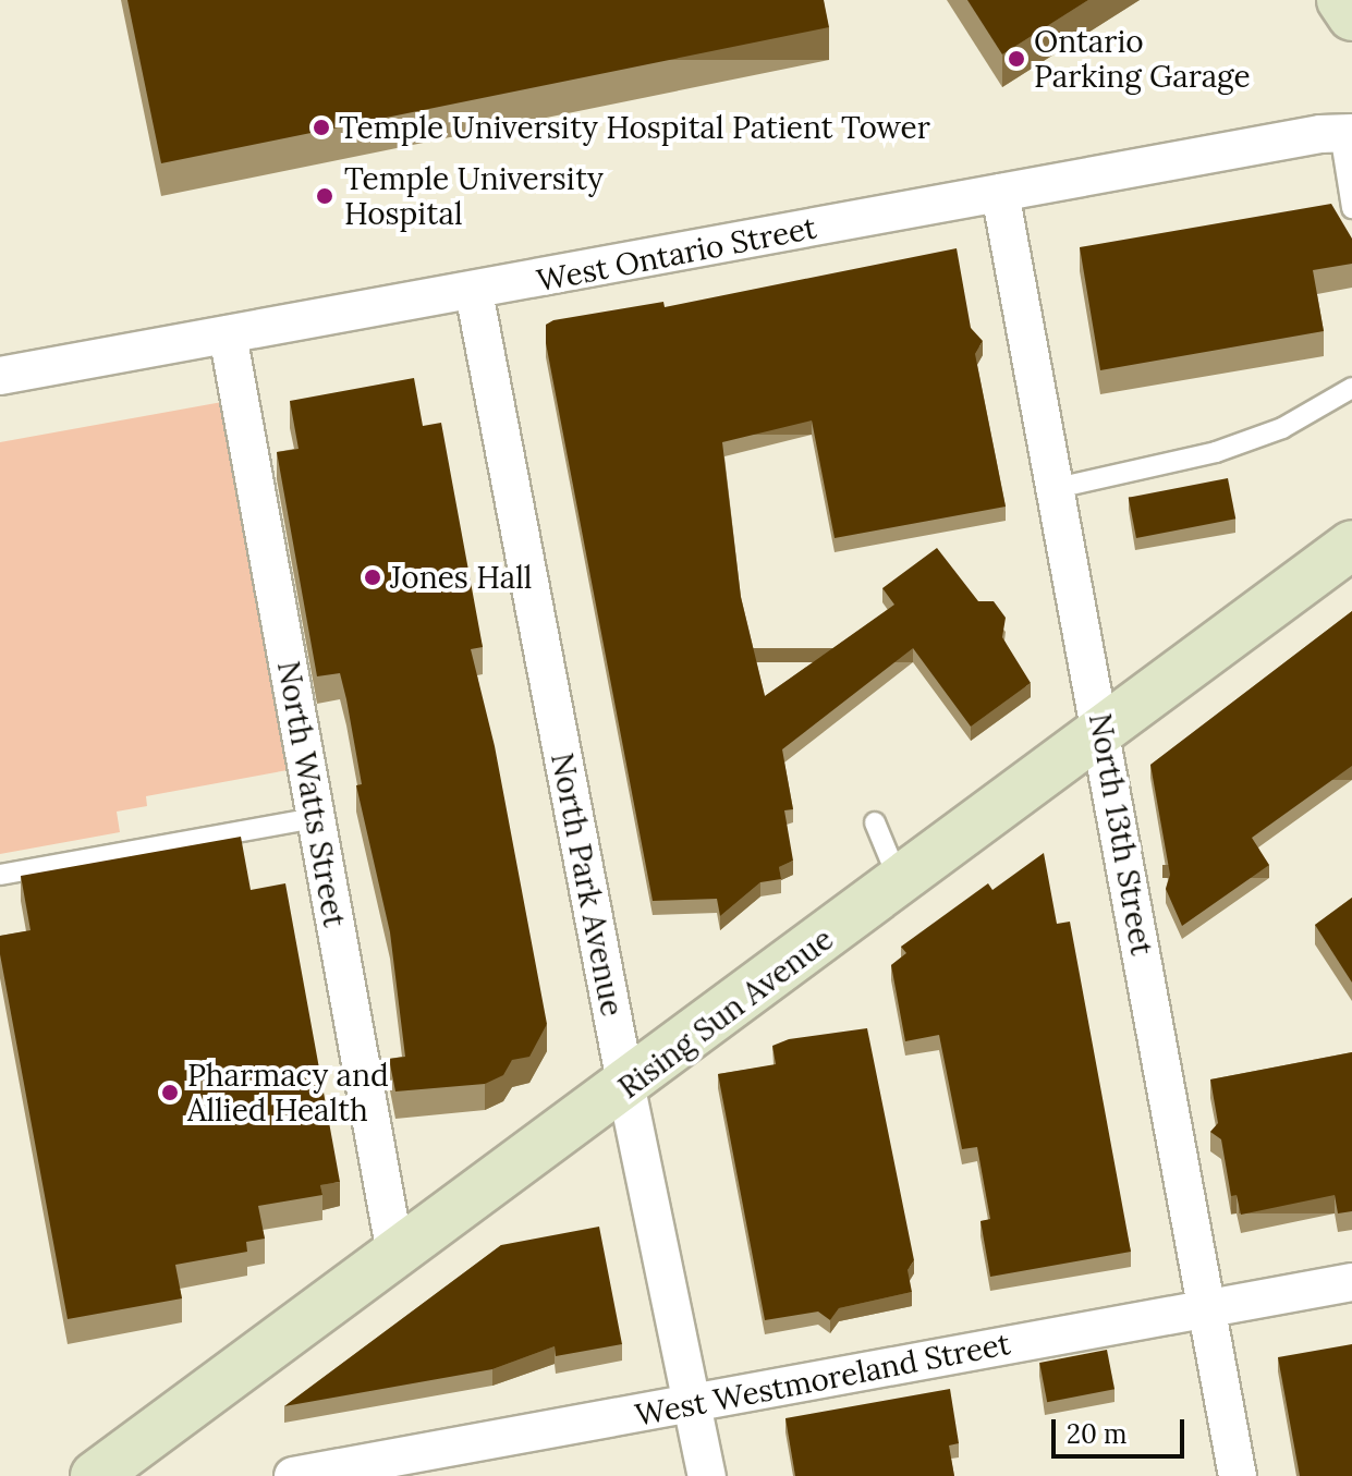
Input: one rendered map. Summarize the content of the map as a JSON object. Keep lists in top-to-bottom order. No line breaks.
{"streets":{"street":["West Ontario Street","North Watts Street","North 13th Street","North Park Avenue","Rising Sun Avenue","West Westmoreland Street"]},"crossings":[["West Ontario Street","North Watts Street"],["West Ontario Street","North 13th Street"],["West Ontario Street","North Park Avenue"],["North Watts Street","Rising Sun Avenue"],["North 13th Street","Rising Sun Avenue"],["North 13th Street","West Westmoreland Street"],["North Park Avenue","Rising Sun Avenue"],["North Park Avenue","West Westmoreland Street"]],"places":["Ontario Parking Garage","Temple University Hospital Patient Tower","Temple University Hospital","Jones Hall","Pharmacy and Allied Health"],"scale_bar":"20 m"}
